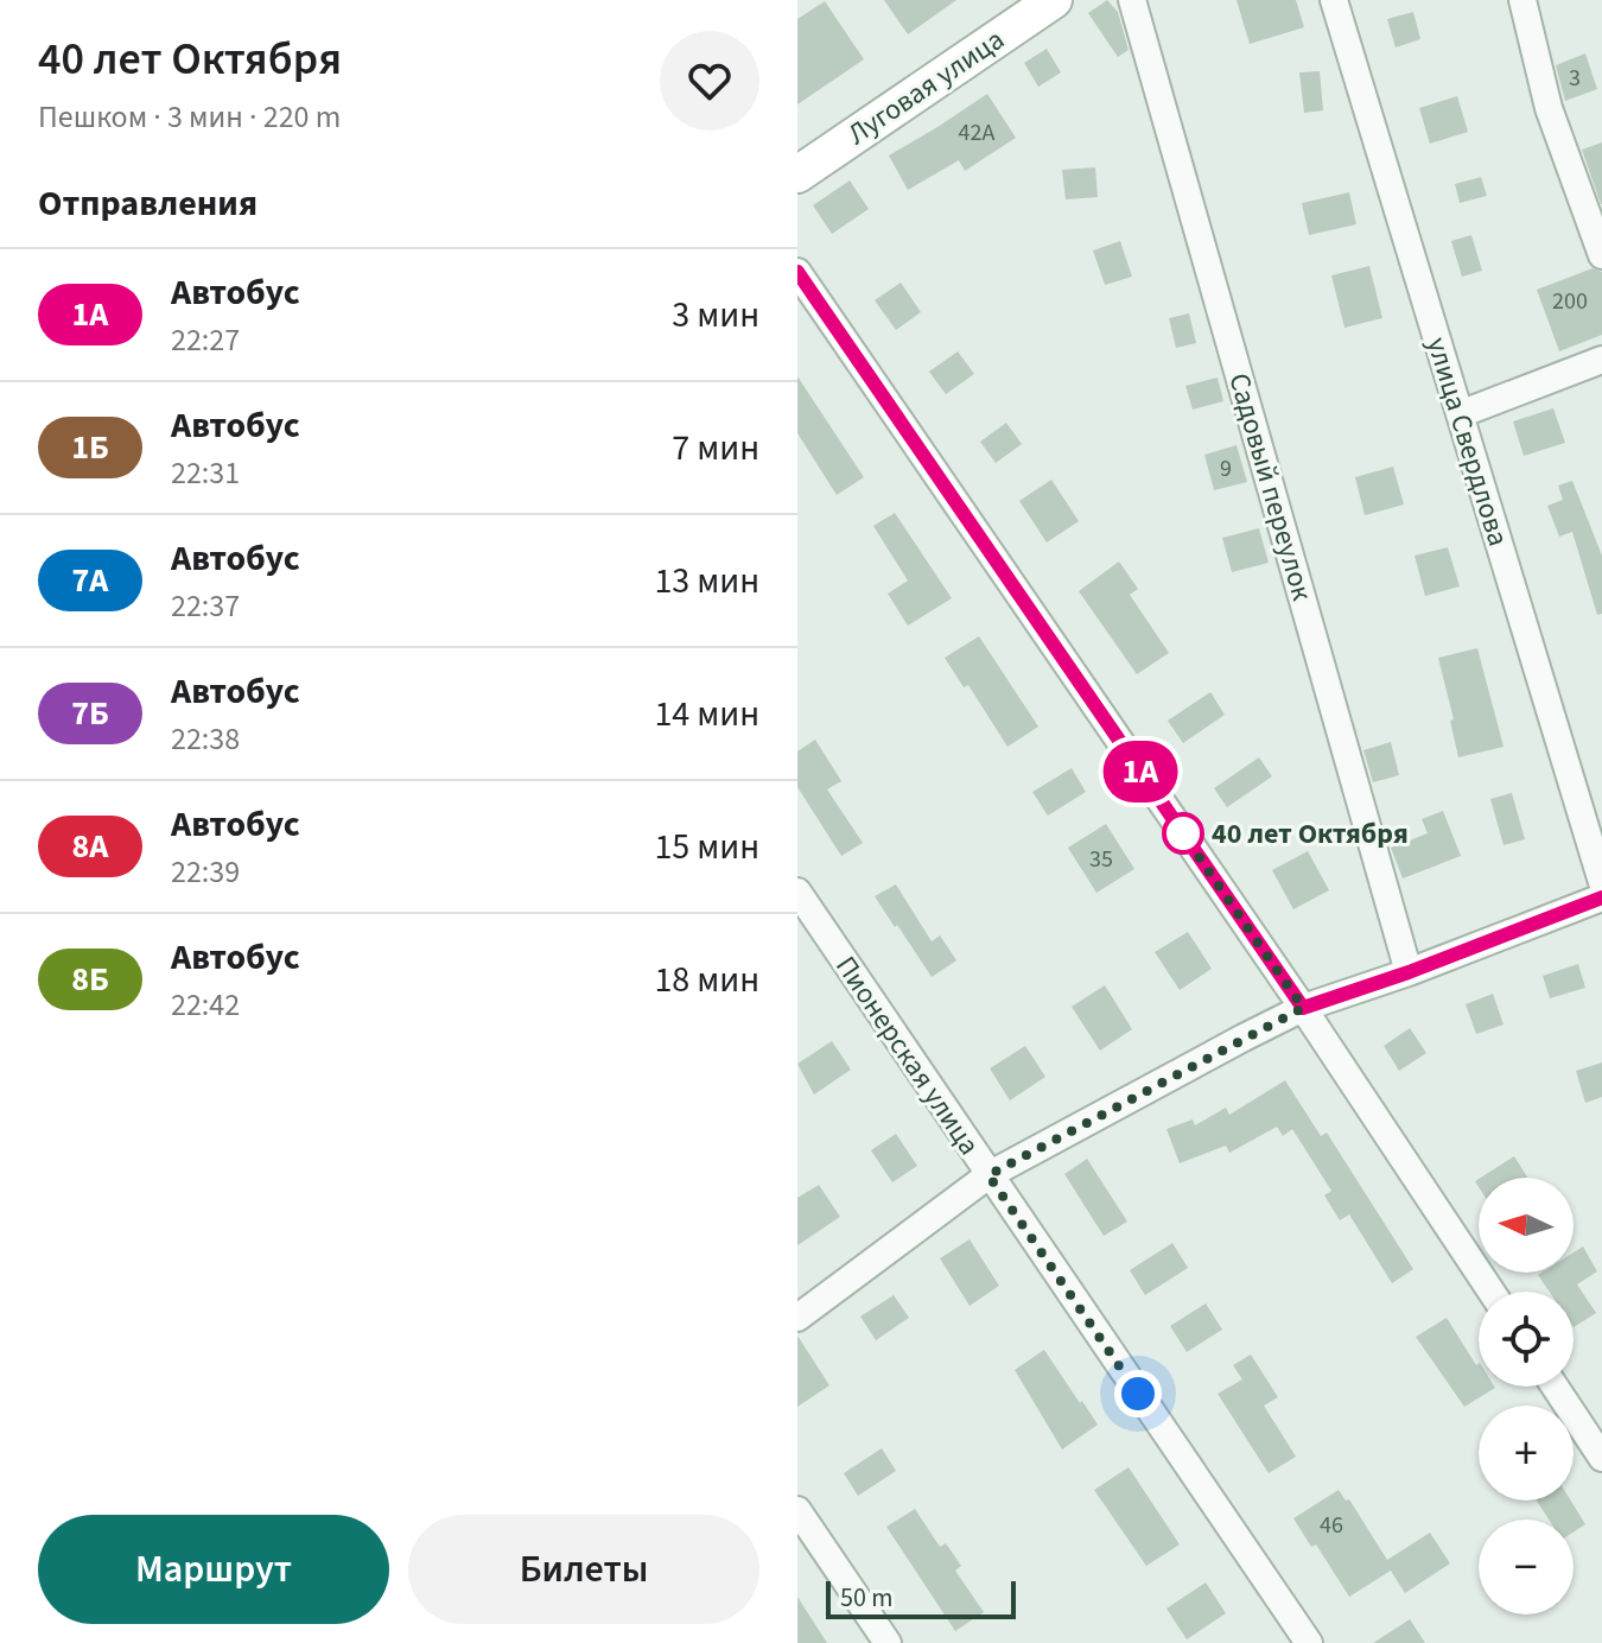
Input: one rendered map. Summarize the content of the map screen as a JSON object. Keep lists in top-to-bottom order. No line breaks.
{"streets":{"street":["Луговая улица","улица Свердлова","Садовый переулок","Пионерская улица"]},"places":["40 лет Октября"],"lines":["bus line 1А"],"house_numbers":["3","42А","200","9","35","46"],"scale_bar":"50 m","north":"left","page":{"heading":[["40 лет Октября","Пешком · 3 мин · 220 m"],"Отправления"],"on_map":"1А","list":[{"mark":"1А","name":"Автобус","note":"22:27","value":"3 мин"},{"mark":"1Б","name":"Автобус","note":"22:31","value":"7 мин"},{"mark":"7А","name":"Автобус","note":"22:37","value":"13 мин"},{"mark":"7Б","name":"Автобус","note":"22:38","value":"14 мин"},{"mark":"8А","name":"Автобус","note":"22:39","value":"15 мин"},{"mark":"8Б","name":"Автобус","note":"22:42","value":"18 мин"}],"map_buttons":["+","−"],"buttons":["Маршрут","Билеты"],"scale":"50 m"}}
